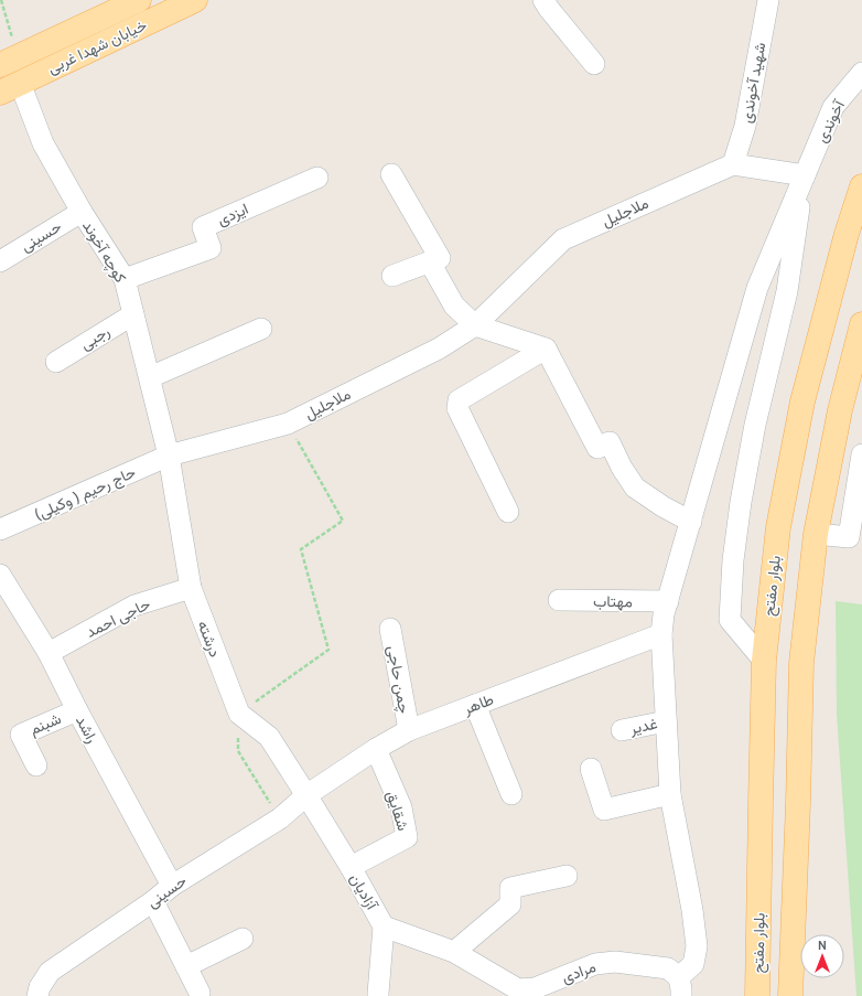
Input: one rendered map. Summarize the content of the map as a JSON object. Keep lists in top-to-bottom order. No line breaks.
{"streets":{"main road":["خیابان شهدا غربی","بلوار مفتح"],"street":["شهید آخوندی","آخوندی","ملاجلیل","ایزدی","حسینی","کوچه آخوند","رجبی","حاج رحیم ( وکیلی)","مهتاب","حاجی احمد","درشته","چمن حاجی","طاهر","شبنم","غدیر","راشد","شقایق","آزادیان","مرادی"]},"crossings":[["خیابان شهدا غربی","کوچه آخوند"],["شهید آخوندی","ملاجلیل"],["ملاجلیل","کوچه آخوند"],["ملاجلیل","حاج رحیم ( وکیلی)"],["ملاجلیل","درشته"],["ایزدی","کوچه آخوند"],["حسینی","کوچه آخوند"],["حسینی","طاهر"],["حسینی","راشد"],["حسینی","آزادیان"],["کوچه آخوند","رجبی"],["کوچه آخوند","حاج رحیم ( وکیلی)"],["کوچه آخوند","درشته"],["حاج رحیم ( وکیلی)","درشته"],["حاجی احمد","درشته"],["حاجی احمد","راشد"],["چمن حاجی","طاهر"],["طاهر","شقایق"],["طاهر","آزادیان"],["شبنم","راشد"],["شقایق","آزادیان"],["آزادیان","مرادی"]],"north":"top"}
